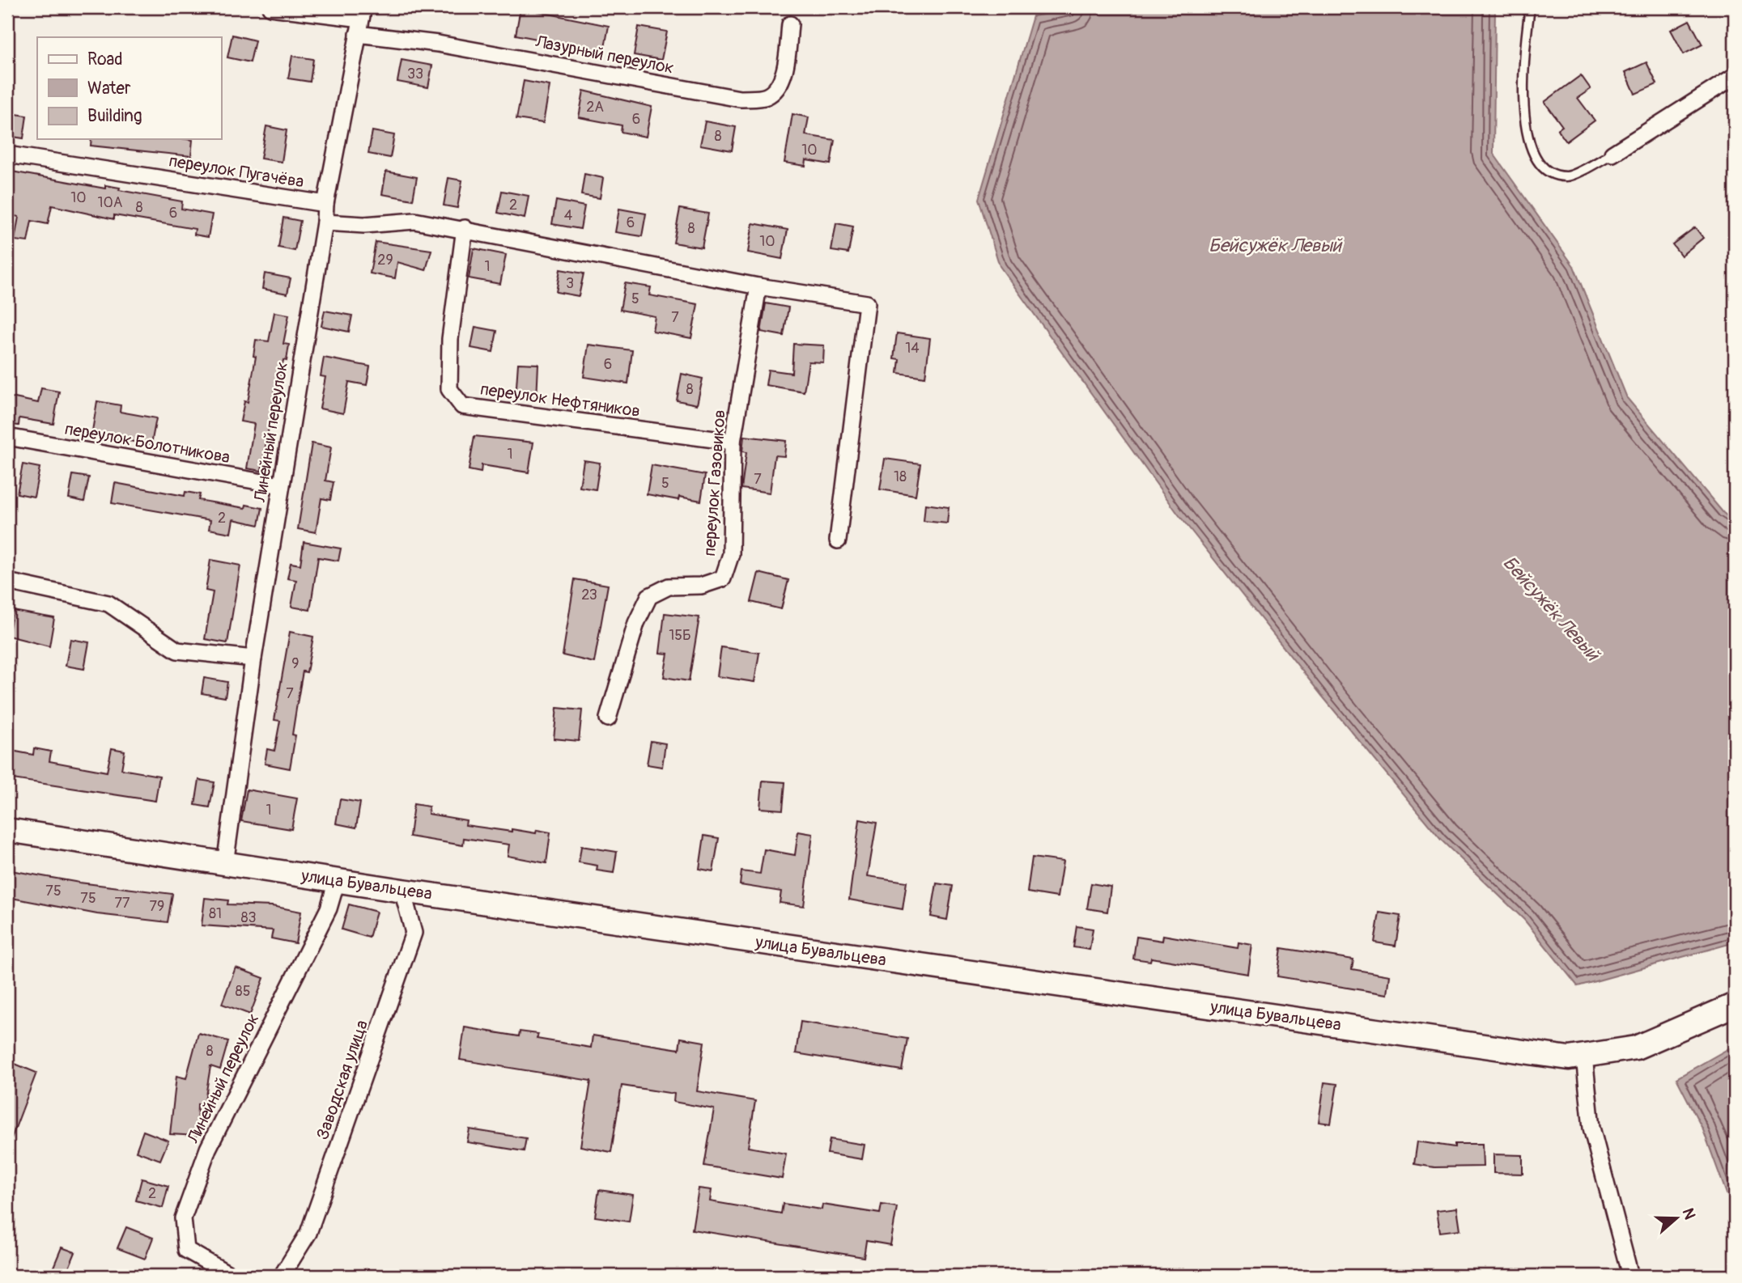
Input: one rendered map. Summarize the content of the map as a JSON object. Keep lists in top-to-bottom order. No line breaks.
{"streets":{"street":["Лазурный переулок","переулок Пугачёва","переулок Нефтяников","Линейный переулок","переулок Болотникова","переулок Газовиков","улица Бувальцева","Заводская улица"]},"crossings":[["Лазурный переулок","Линейный переулок"],["переулок Пугачёва","Линейный переулок"],["переулок Нефтяников","переулок Газовиков"],["Линейный переулок","переулок Болотникова"],["Линейный переулок","улица Бувальцева"],["улица Бувальцева","Заводская улица"]],"water":["Бейсужёк Левый"],"house_numbers":["33","2А","6","8","10","10","10А","2","8","6","4","6","8","10","29","1","3","5","7","14","6","8","1","18","7","5","2","23","15Б","9","7","1","75","75","77","79","81","83","85","8","2"],"legend":["Road","Water","Building"],"north":"right"}
